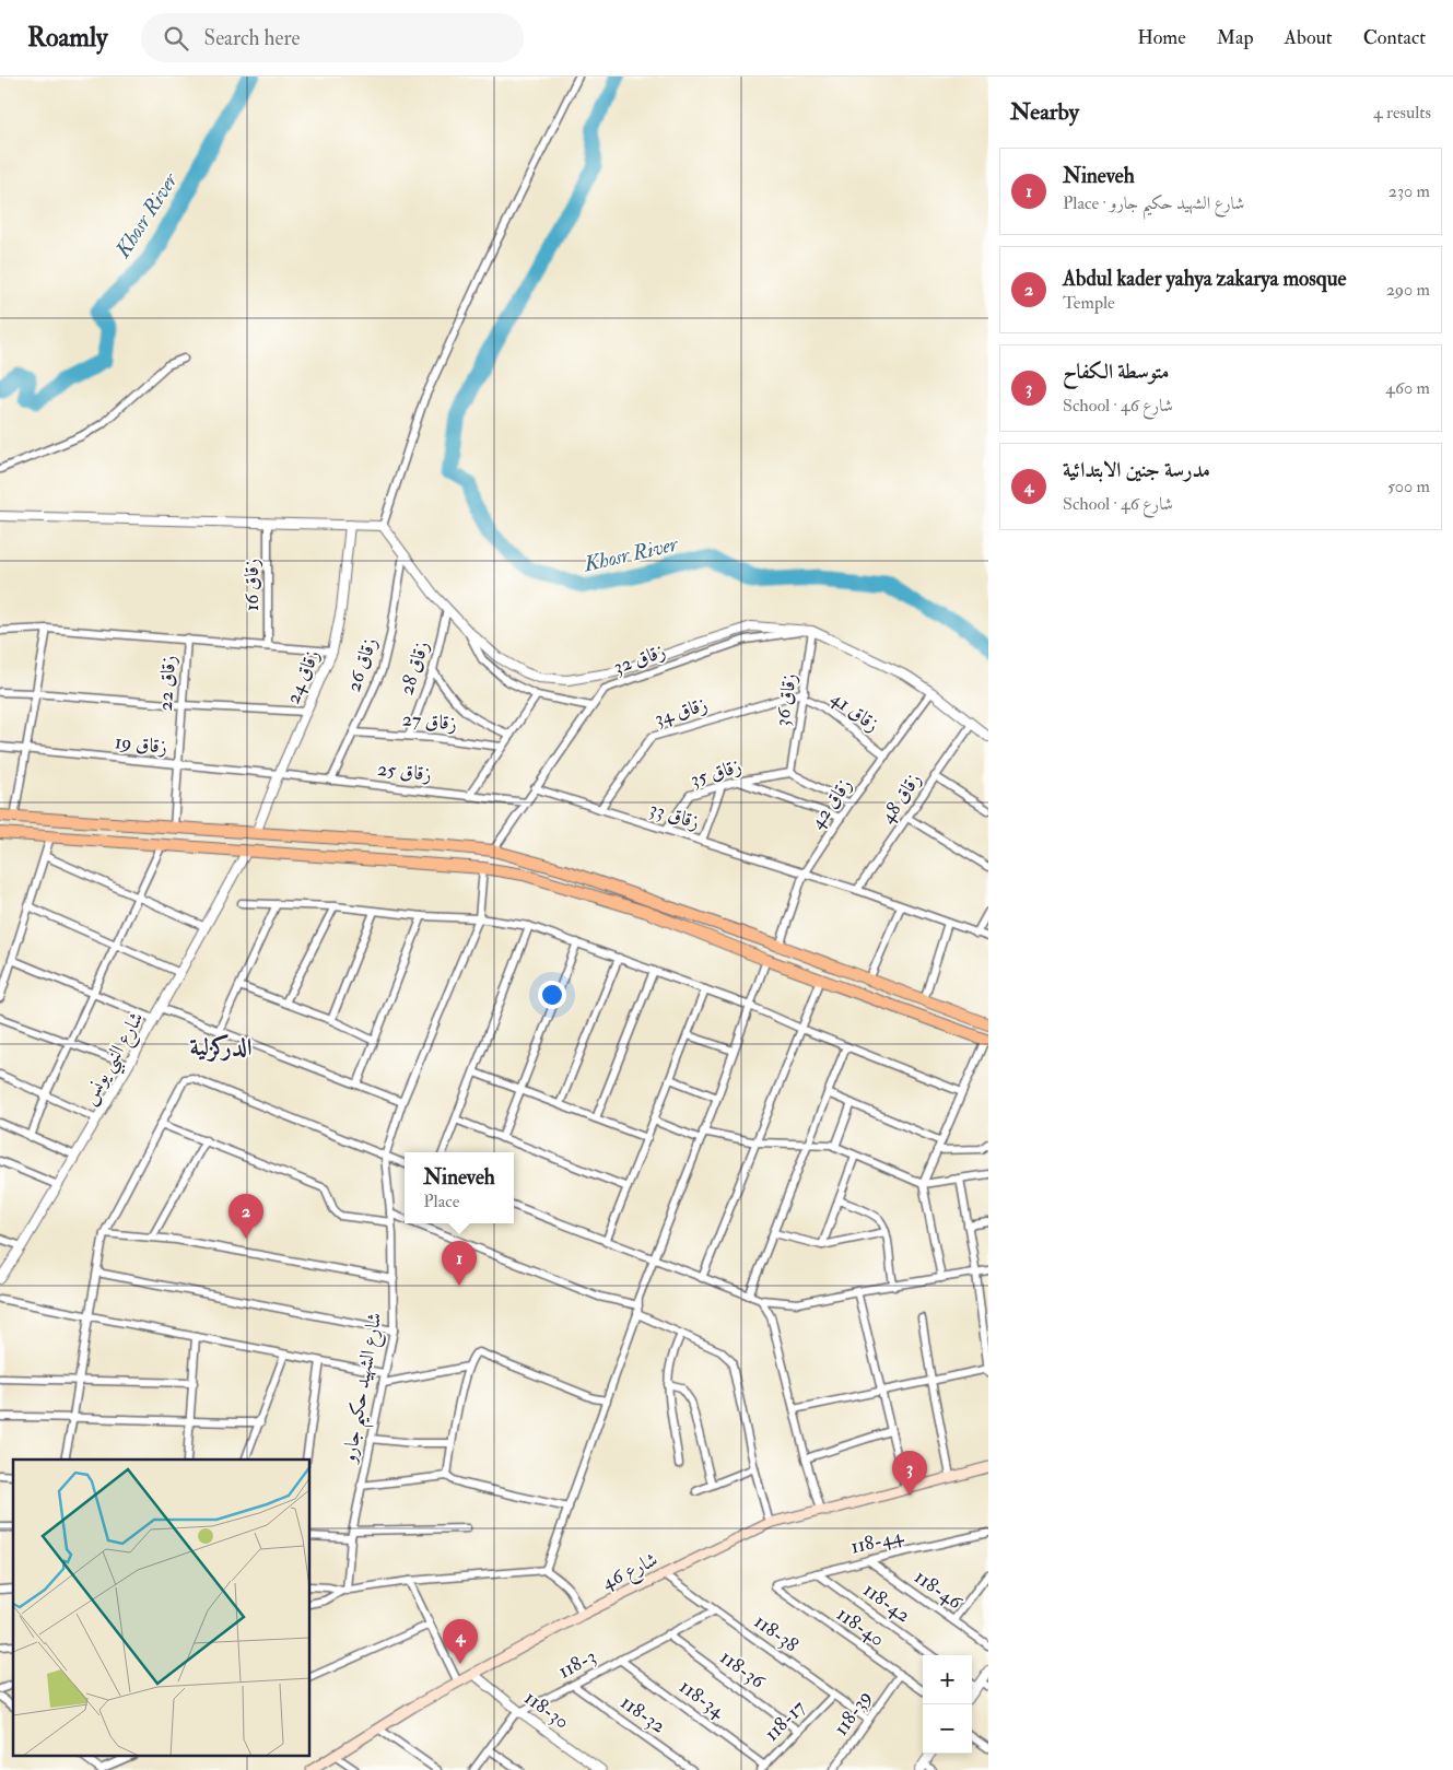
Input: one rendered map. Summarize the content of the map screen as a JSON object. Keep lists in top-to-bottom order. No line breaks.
{"streets":{"main road":["شارع 46"],"street":["زقاق 16","زقاق 32","زقاق 26","زقاق 28","زقاق 24","زقاق 22","زقاق 36","زقاق 34","زقاق 41","زقاق 27","زقاق 19","زقاق 25","زقاق 35","زقاق 48","زقاق 42","زقاق 33","شارع النبي يونس","شارع الشهيد حكيم جارو","118-44","118-46","118-42","118-40","118-38","118-3","118-36","118-34","118-30","118-39","118-32","118-17"]},"crossings":[["زقاق 32","زقاق 36"],["زقاق 32","زقاق 25"],["زقاق 32","زقاق 33"],["زقاق 26","زقاق 27"],["زقاق 26","زقاق 25"],["زقاق 28","زقاق 27"],["زقاق 24","زقاق 19"],["زقاق 24","زقاق 25"],["زقاق 22","زقاق 19"],["زقاق 36","زقاق 34"],["زقاق 36","زقاق 41"],["زقاق 36","زقاق 35"],["زقاق 34","زقاق 41"],["زقاق 34","زقاق 33"],["زقاق 41","زقاق 42"],["زقاق 19","زقاق 25"],["زقاق 35","زقاق 33"],["زقاق 48","زقاق 33"],["زقاق 42","زقاق 33"],["118-44","118-46"],["118-44","118-42"],["118-44","118-40"],["شارع 46","118-38"],["شارع 46","118-30"],["118-40","118-39"],["118-38","118-3"],["118-38","118-39"],["118-38","118-17"],["118-3","118-36"],["118-3","118-34"],["118-3","118-30"],["118-3","118-32"],["118-36","118-17"],["118-34","118-17"]],"districts":["الدركزلية"],"water":["Khosr River"],"page":{"header":"Roamly","search":"Search here","nav":["Home","Map","About","Contact"],"heading":["Nearby","4 results"],"list":[{"mark":"1","name":"Nineveh","note":"Place · شارع الشهيد حكيم جارو","value":"230 m"},{"mark":"2","name":"Abdul kader yahya zakarya mosque","note":"Temple","value":"290 m"},{"mark":"3","name":"متوسطة الكفاح","note":"School · شارع 46","value":"460 m"},{"mark":"4","name":"مدرسة جنين الابتدائية","note":"School · شارع 46","value":"500 m"}],"popup":["Nineveh","Place"],"pins":["2","1","3","4"],"map_buttons":["+","−"]}}
